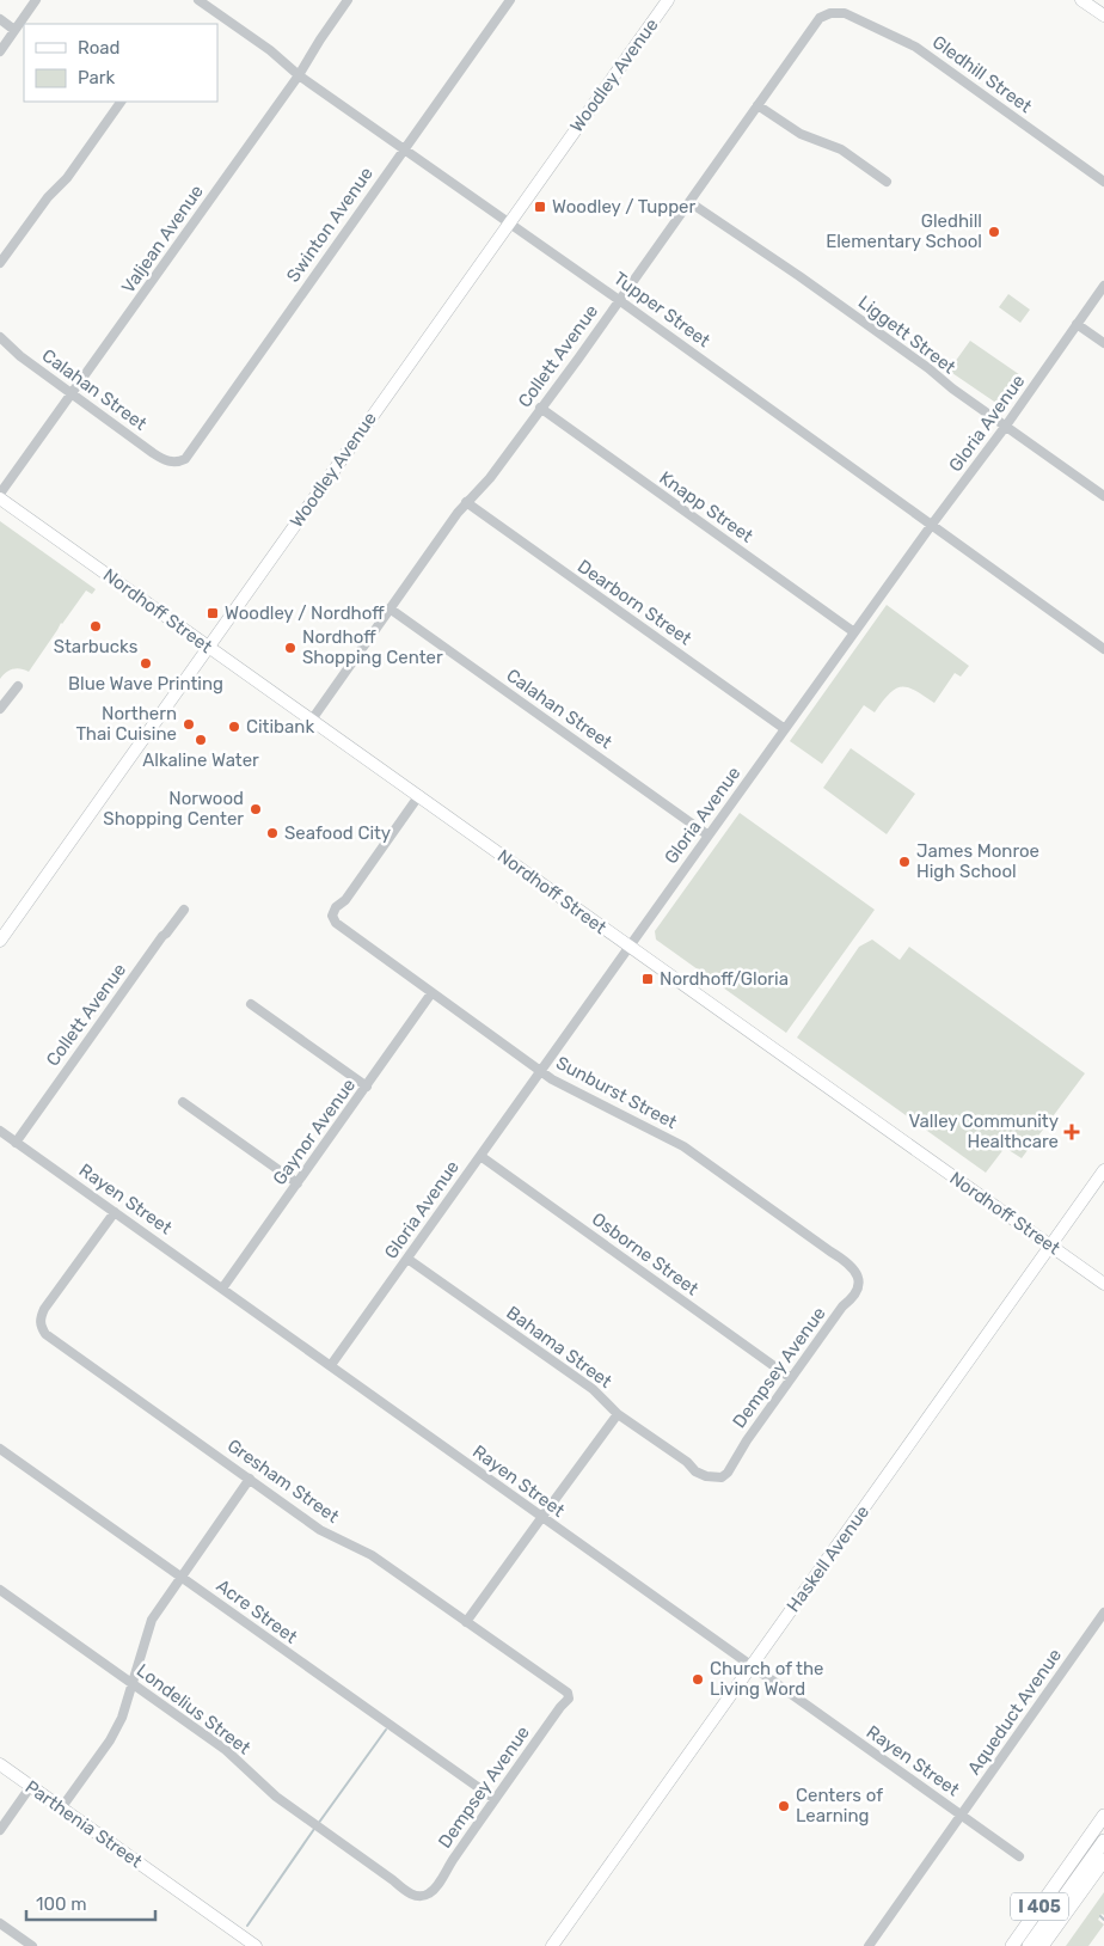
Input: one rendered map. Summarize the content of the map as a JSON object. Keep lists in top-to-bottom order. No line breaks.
{"streets":{"highway":["I 405"],"main road":["Woodley Avenue","Nordhoff Street","Haskell Avenue","Parthenia Street"],"street":["Gledhill Street","Swinton Avenue","Valjean Avenue","Tupper Street","Liggett Street","Collett Avenue","Calahan Street","Gloria Avenue","Knapp Street","Dearborn Street","Sunburst Street","Gaynor Avenue","Rayen Street","Osborne Street","Bahama Street","Dempsey Avenue","Gresham Street","Acre Street","Londelius Street","Aqueduct Avenue"]},"crossings":[["Gledhill Street","Collett Avenue"],["Woodley Avenue","Tupper Street"],["Woodley Avenue","Nordhoff Street"],["Swinton Avenue","Tupper Street"],["Swinton Avenue","Calahan Street"],["Valjean Avenue","Tupper Street"],["Valjean Avenue","Calahan Street"],["Valjean Avenue","Nordhoff Street"],["Tupper Street","Collett Avenue"],["Tupper Street","Gloria Avenue"],["Liggett Street","Collett Avenue"],["Liggett Street","Gloria Avenue"],["Collett Avenue","Calahan Street"],["Collett Avenue","Knapp Street"],["Collett Avenue","Dearborn Street"],["Collett Avenue","Nordhoff Street"],["Collett Avenue","Rayen Street"],["Calahan Street","Gloria Avenue"],["Gloria Avenue","Knapp Street"],["Gloria Avenue","Dearborn Street"],["Gloria Avenue","Nordhoff Street"],["Gloria Avenue","Sunburst Street"],["Gloria Avenue","Rayen Street"],["Gloria Avenue","Osborne Street"],["Gloria Avenue","Bahama Street"],["Nordhoff Street","Sunburst Street"],["Nordhoff Street","Haskell Avenue"],["Sunburst Street","Gaynor Avenue"],["Sunburst Street","Dempsey Avenue"],["Gaynor Avenue","Rayen Street"],["Rayen Street","Gresham Street"],["Rayen Street","Haskell Avenue"],["Rayen Street","Aqueduct Avenue"],["Osborne Street","Dempsey Avenue"],["Bahama Street","Dempsey Avenue"],["Dempsey Avenue","Gresham Street"],["Dempsey Avenue","Acre Street"],["Dempsey Avenue","Londelius Street"]],"places":{"transit":["Woodley / Tupper","Woodley / Nordhoff","Nordhoff/Gloria"],"other":["Gledhill Elementary School","Starbucks","Nordhoff Shopping Center","Blue Wave Printing","Northern Thai Cuisine","Citibank","Alkaline Water","Norwood Shopping Center","Seafood City","James Monroe High School","Church of the Living Word","Centers of Learning"],"health":["Valley Community Healthcare"]},"legend":["Road","Park"],"scale_bar":"100 m"}
